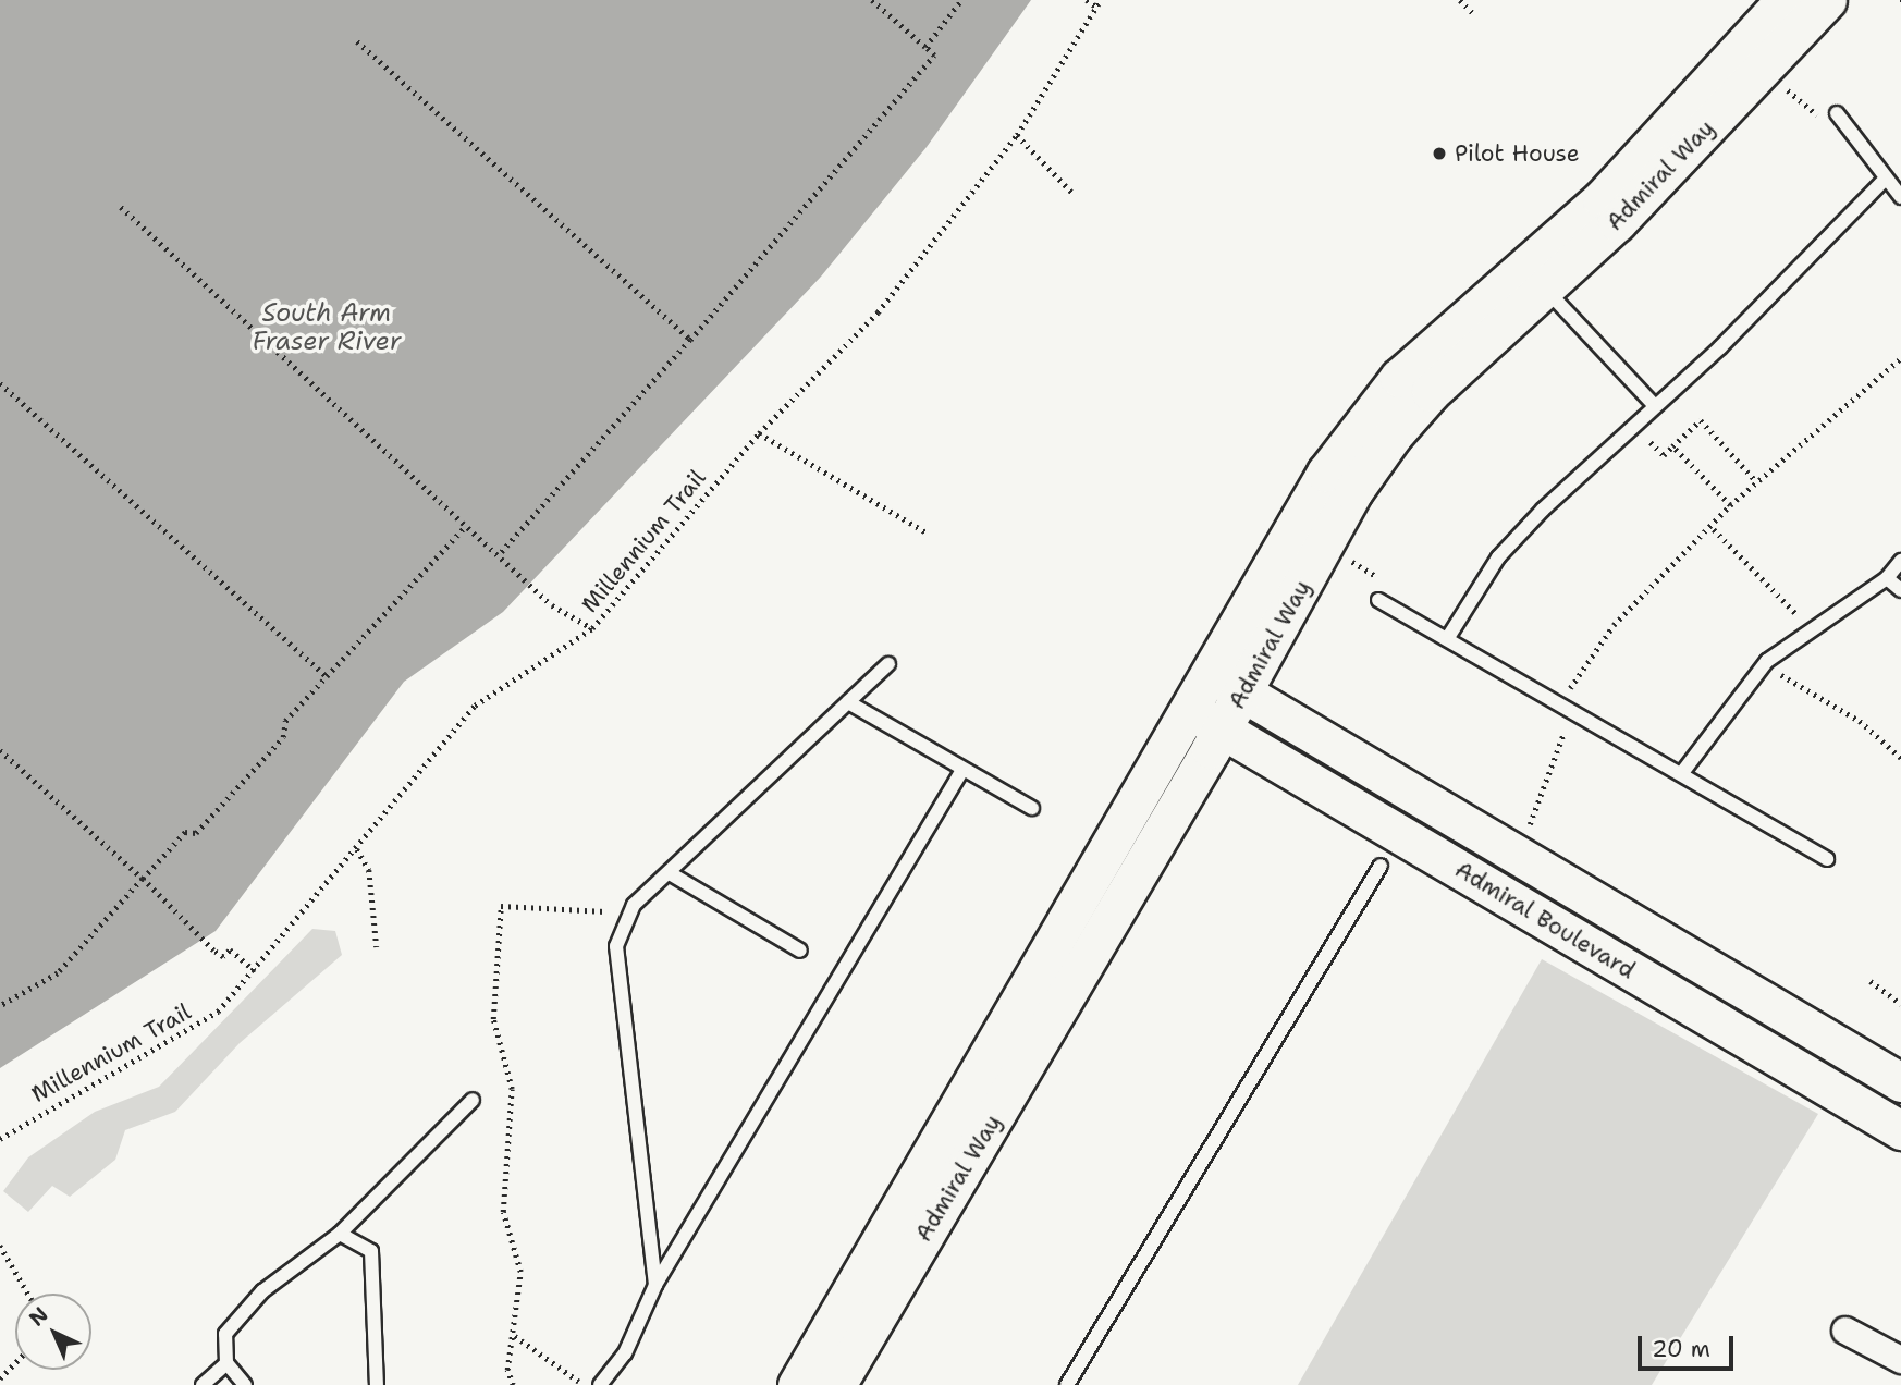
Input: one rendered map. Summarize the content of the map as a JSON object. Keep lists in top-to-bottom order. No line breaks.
{"streets":{"street":["Admiral Way","Admiral Boulevard"],"path":["Millennium Trail"]},"crossings":[["Admiral Way","Admiral Boulevard"]],"water":["South Arm Fraser River"],"places":["Pilot House"],"scale_bar":"20 m","north":"top left"}
